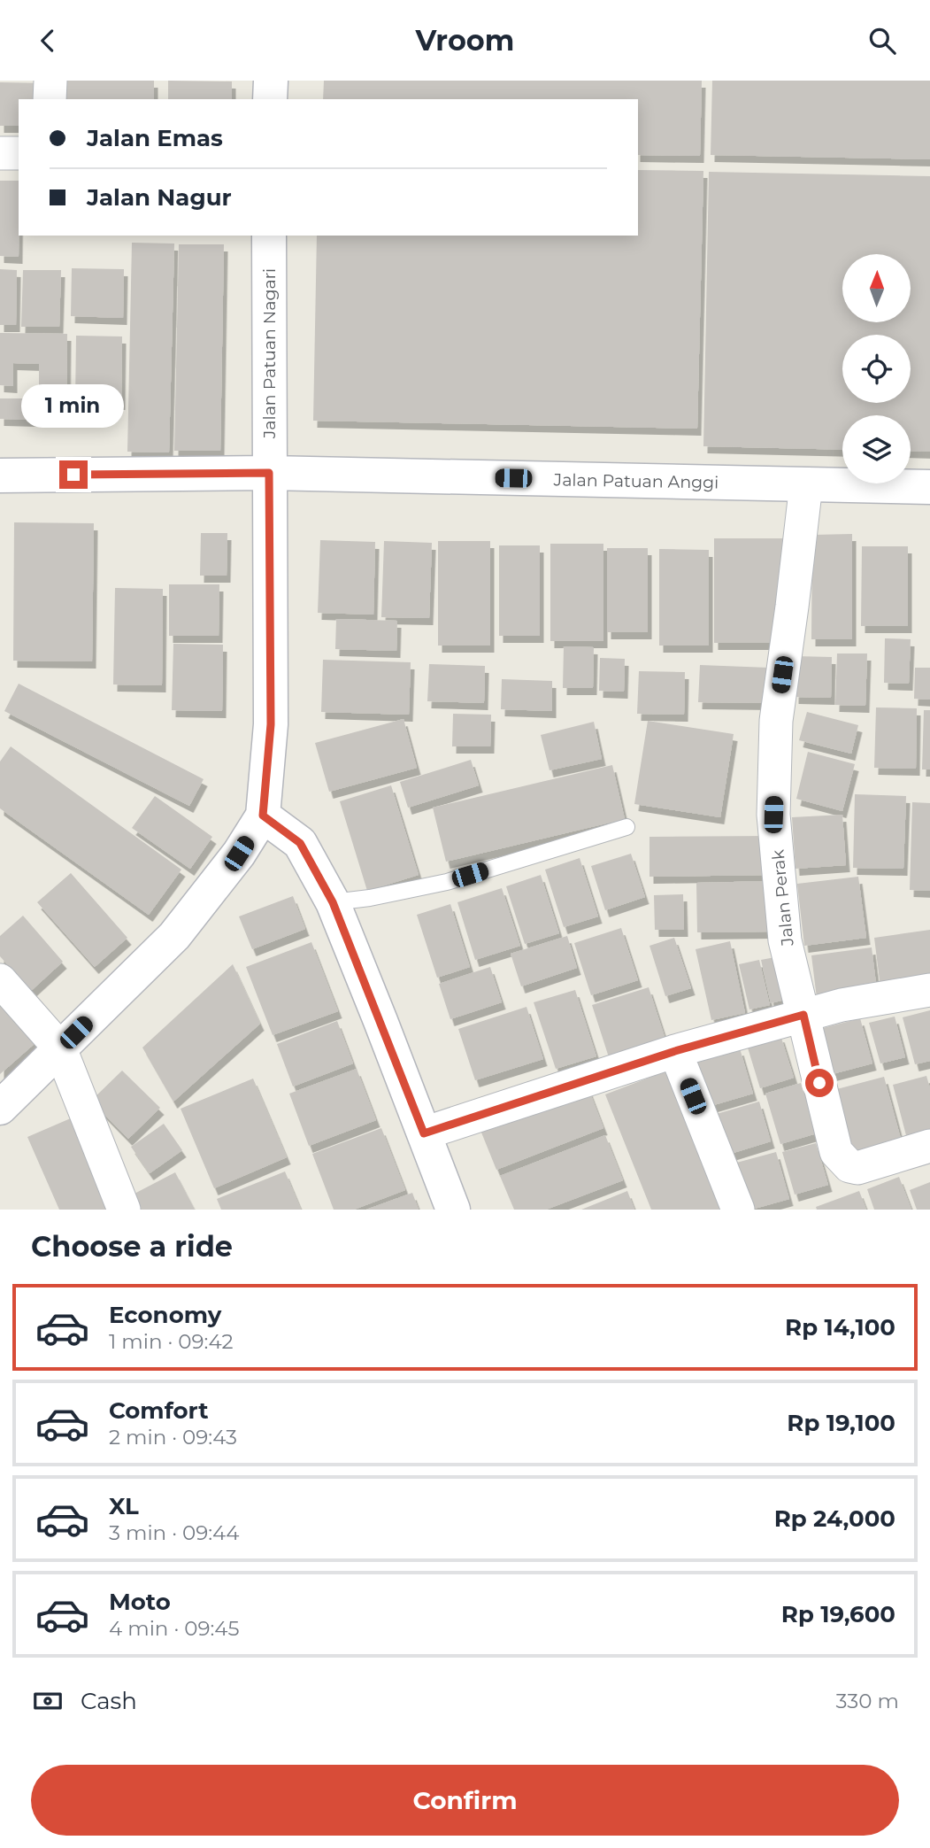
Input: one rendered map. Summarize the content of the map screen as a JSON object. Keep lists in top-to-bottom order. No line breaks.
{"streets":{"street":["Jalan Patuan Nagari","Jalan Patuan Anggi","Jalan Perak"]},"crossings":[["Jalan Patuan Nagari","Jalan Patuan Anggi"],["Jalan Patuan Anggi","Jalan Perak"]],"north":"top","page":{"header":"Vroom","banner":["Jalan Emas","Jalan Nagur"],"bubble":"1 min","heading":"Choose a ride","list":[{"name":"Economy","note":"1 min · 09:42","value":"Rp 14,100"},{"name":"Comfort","note":"2 min · 09:43","value":"Rp 19,100"},{"name":"XL","note":"3 min · 09:44","value":"Rp 24,000"},{"name":"Moto","note":"4 min · 09:45","value":"Rp 19,600"}],"pay":["Cash","330 m"],"buttons":"Confirm"}}
